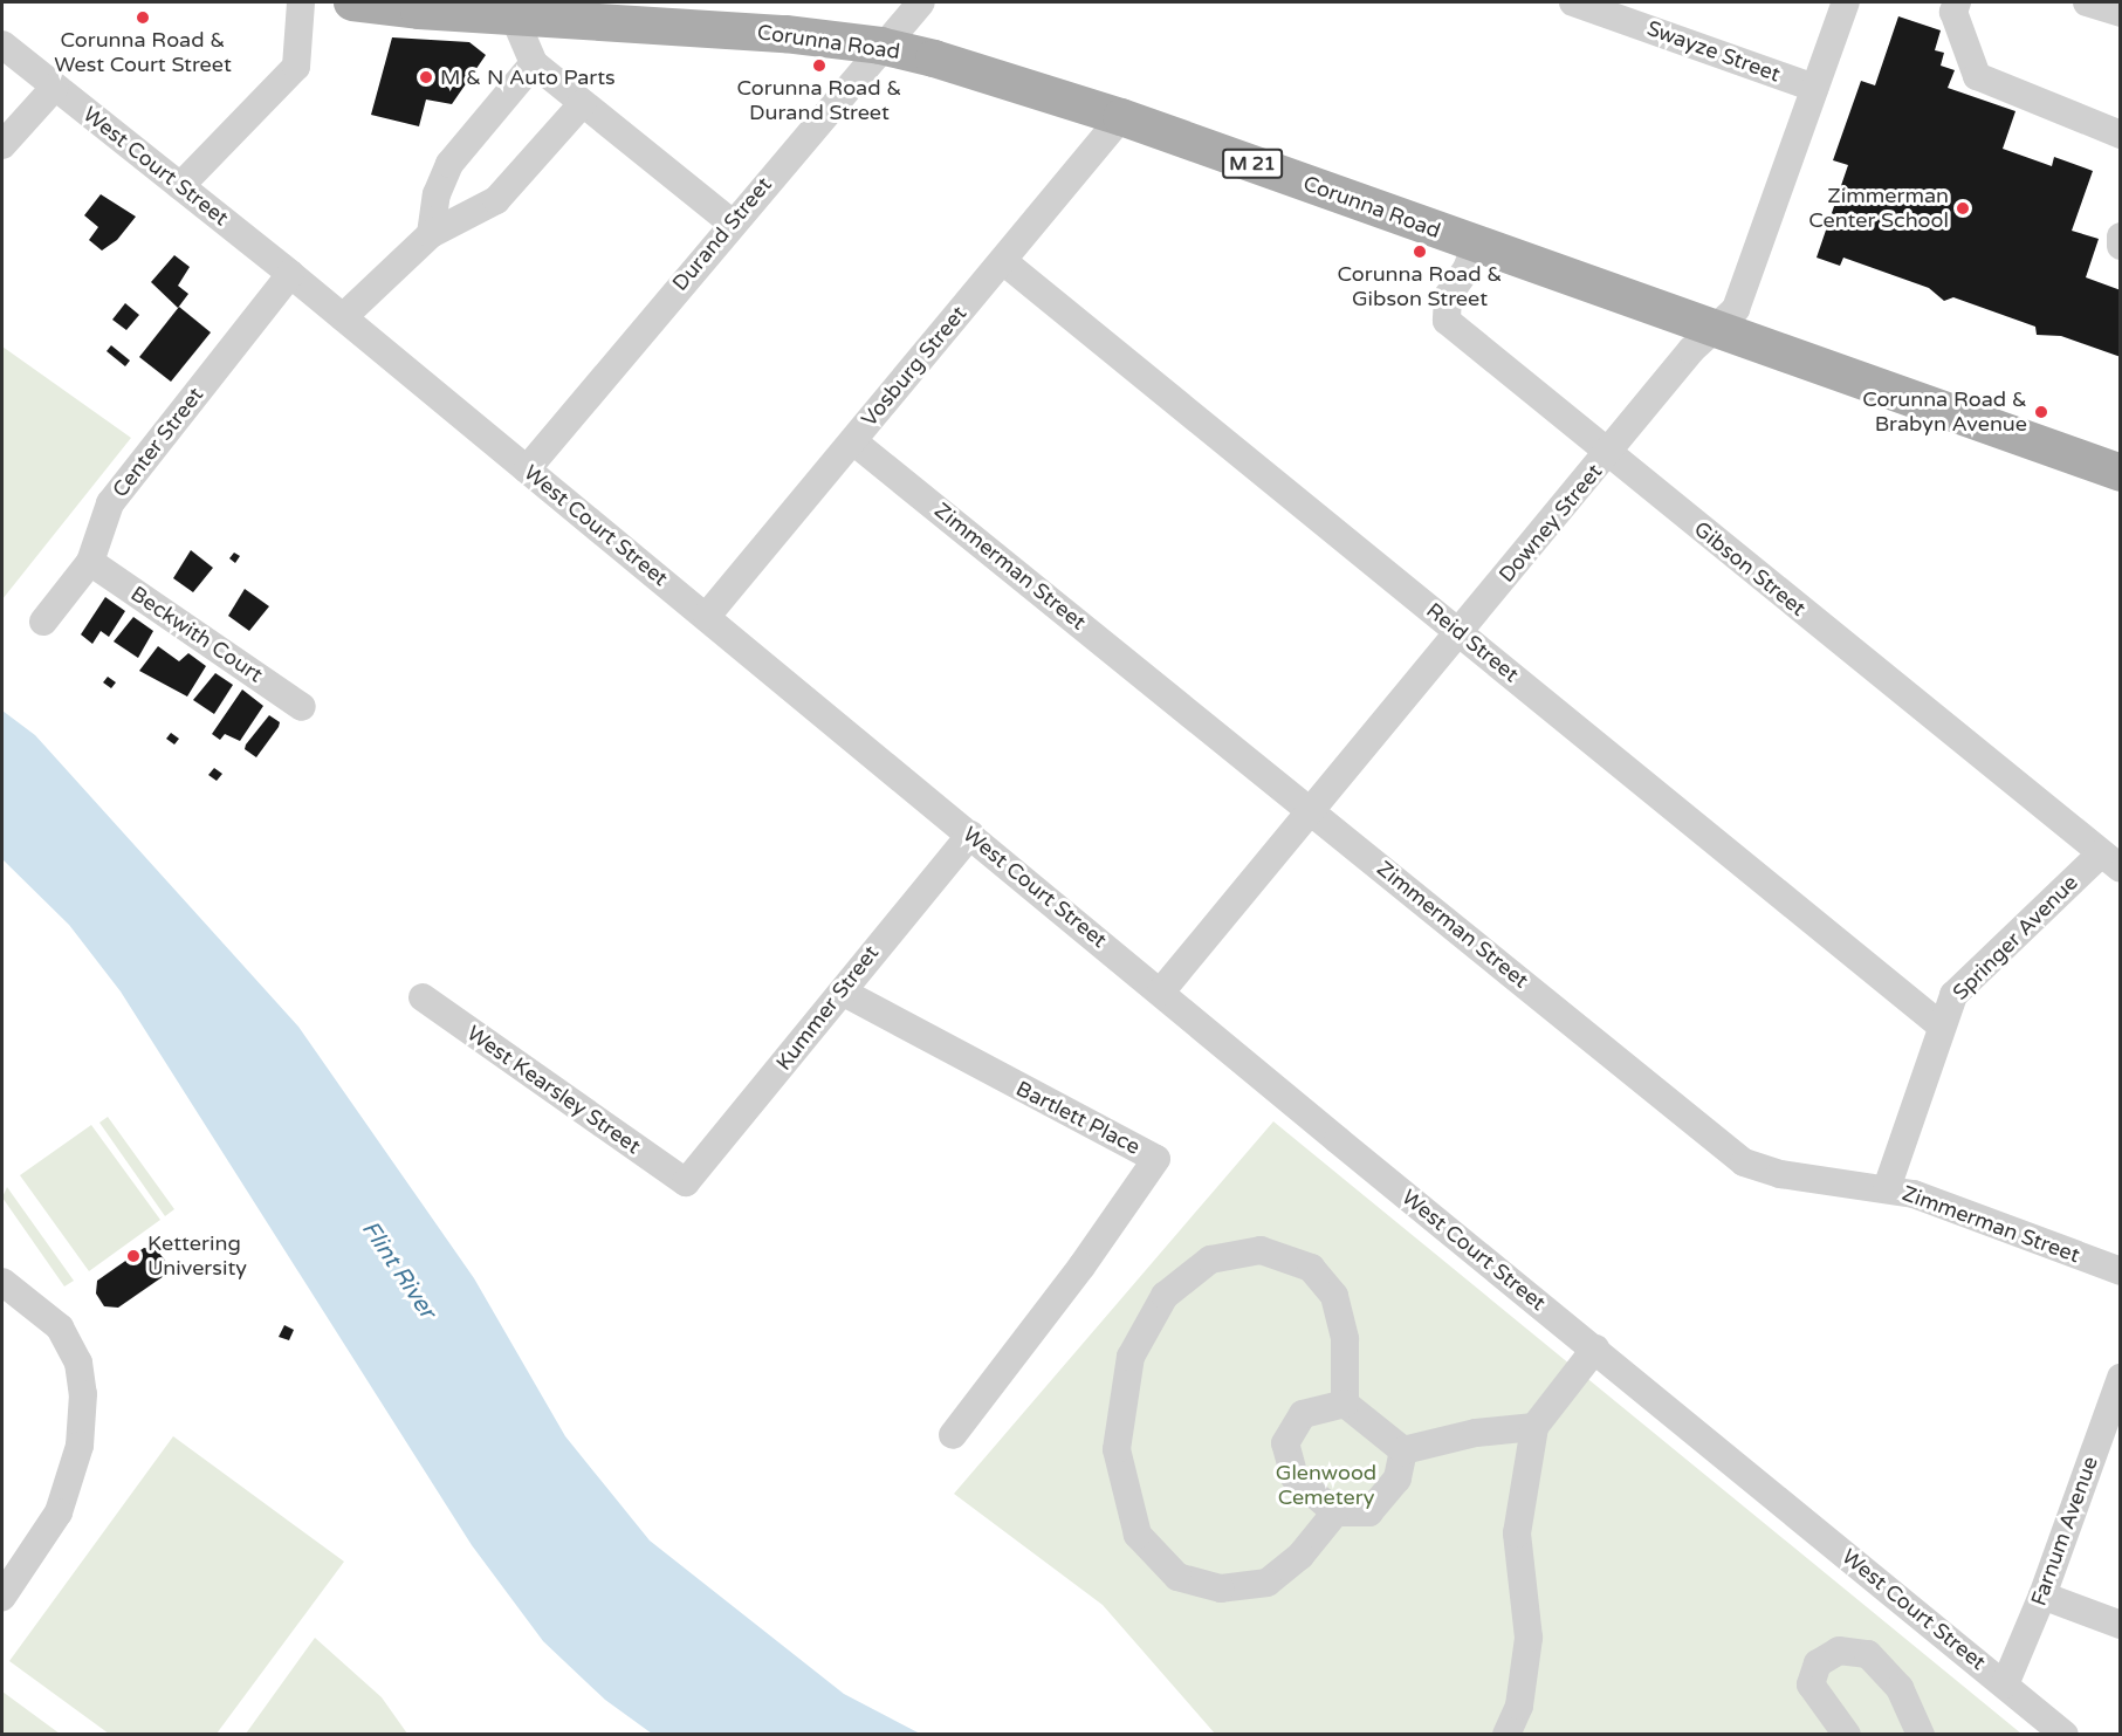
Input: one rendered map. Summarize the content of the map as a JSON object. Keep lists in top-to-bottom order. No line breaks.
{"streets":{"main road":["Corunna Road","M 21"],"street":["Swayze Street","West Court Street","Durand Street","Vosburg Street","Center Street","Downey Street","Zimmerman Street","Gibson Street","Beckwith Court","Reid Street","Springer Avenue","Kummer Street","West Kearsley Street","Bartlett Place","Farnum Avenue"]},"crossings":[["Corunna Road","Durand Street"],["Corunna Road","Vosburg Street"],["Corunna Road","Downey Street"],["Corunna Road","Gibson Street"],["Swayze Street","Downey Street"],["West Court Street","Durand Street"],["West Court Street","Vosburg Street"],["West Court Street","Center Street"],["West Court Street","Downey Street"],["West Court Street","Kummer Street"],["West Court Street","Farnum Avenue"],["Vosburg Street","Zimmerman Street"],["Vosburg Street","Reid Street"],["Center Street","Beckwith Court"],["Downey Street","Zimmerman Street"],["Downey Street","Gibson Street"],["Downey Street","Reid Street"],["Zimmerman Street","Springer Avenue"],["Gibson Street","Springer Avenue"],["Reid Street","Springer Avenue"],["Kummer Street","West Kearsley Street"],["Kummer Street","Bartlett Place"]],"water":["Flint River"],"parks":["Glenwood Cemetery"],"places":["Corunna Road & West Court Street","Corunna Road & Durand Street","M & N Auto Parts","Zimmerman Center School","Corunna Road & Gibson Street","Corunna Road & Brabyn Avenue","Kettering University"]}
